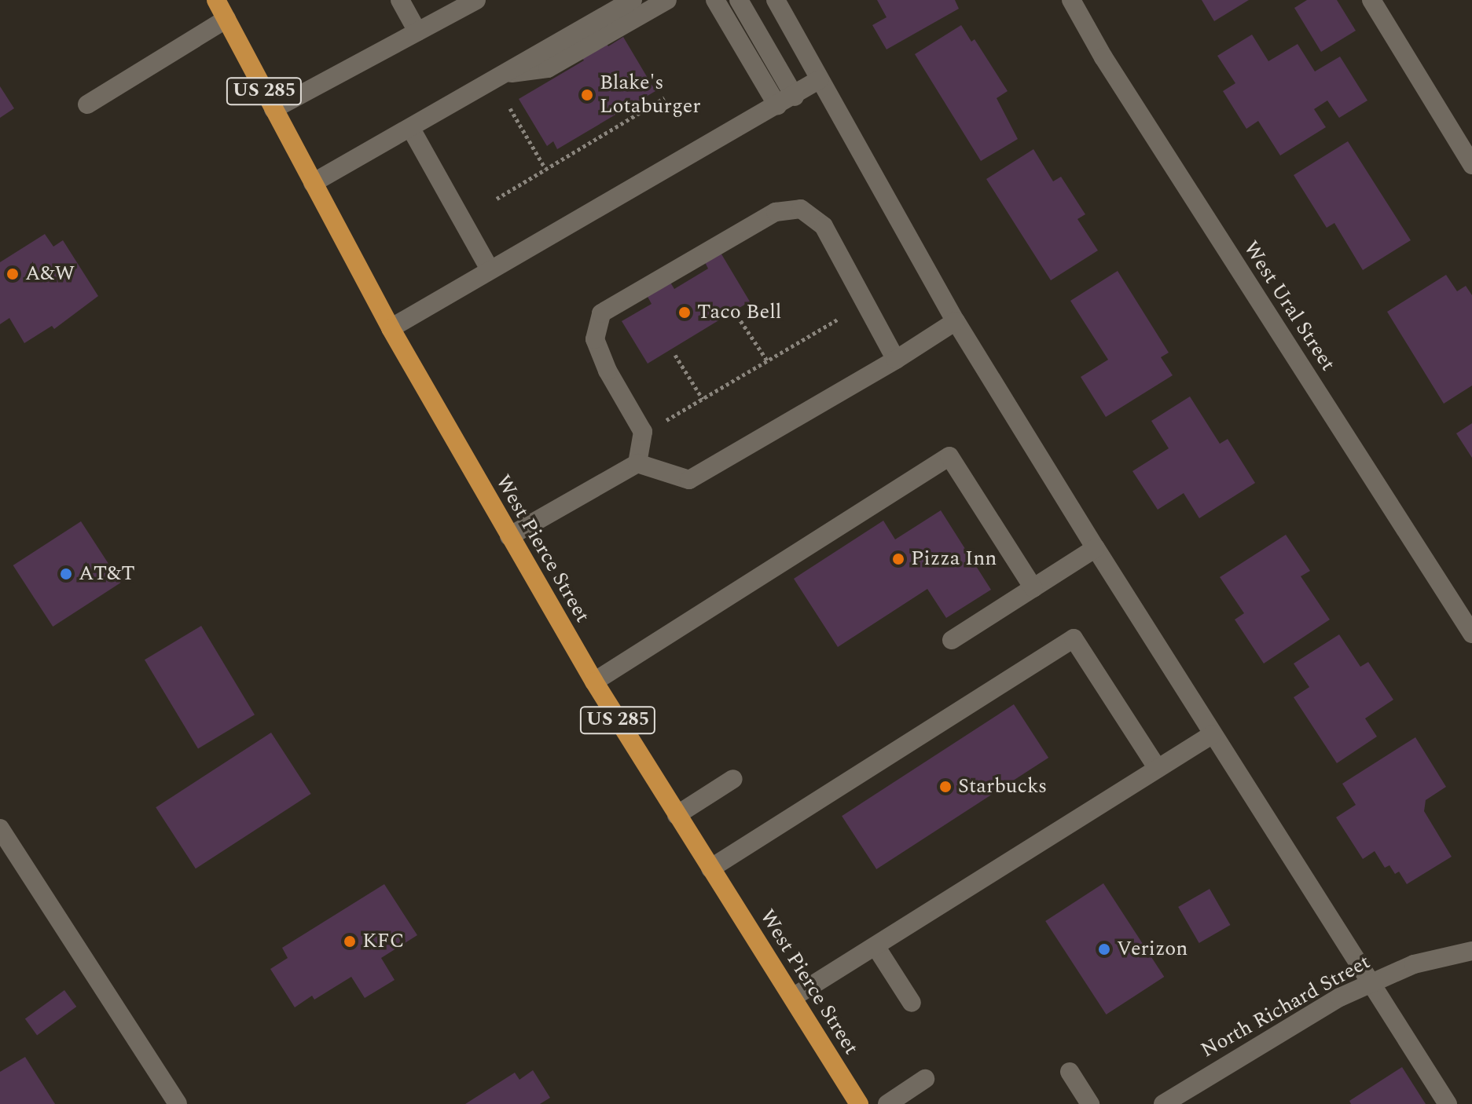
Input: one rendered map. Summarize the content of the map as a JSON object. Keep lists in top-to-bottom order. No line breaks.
{"streets":{"highway":["US 285","West Pierce Street"],"street":["West Ural Street","North Richard Street"]},"places":["Blake's Lotaburger","A&W","Taco Bell","Pizza Inn","AT&T","Starbucks","KFC","Verizon"]}
